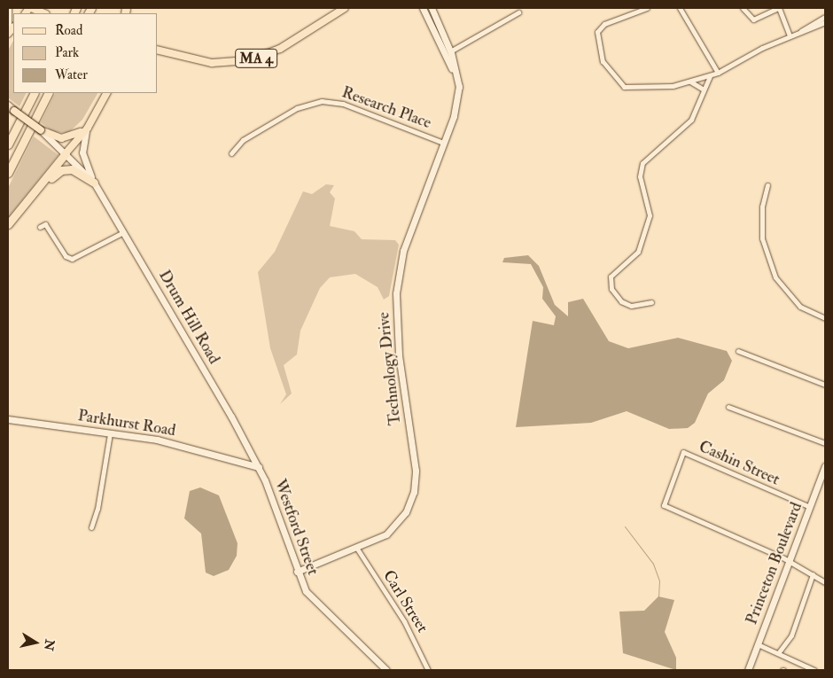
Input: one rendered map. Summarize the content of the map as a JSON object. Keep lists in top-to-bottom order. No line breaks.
{"streets":{"main road":["MA 4"],"street":["Research Place","Drum Hill Road","Technology Drive","Parkhurst Road","Cashin Street","Westford Street","Princeton Boulevard","Carl Street"]},"crossings":[["Research Place","Technology Drive"],["Drum Hill Road","Parkhurst Road"],["Drum Hill Road","Westford Street"],["Technology Drive","Westford Street"],["Technology Drive","Carl Street"],["Parkhurst Road","Westford Street"],["Cashin Street","Princeton Boulevard"]],"legend":["Road","Park","Water"],"north":"right"}
